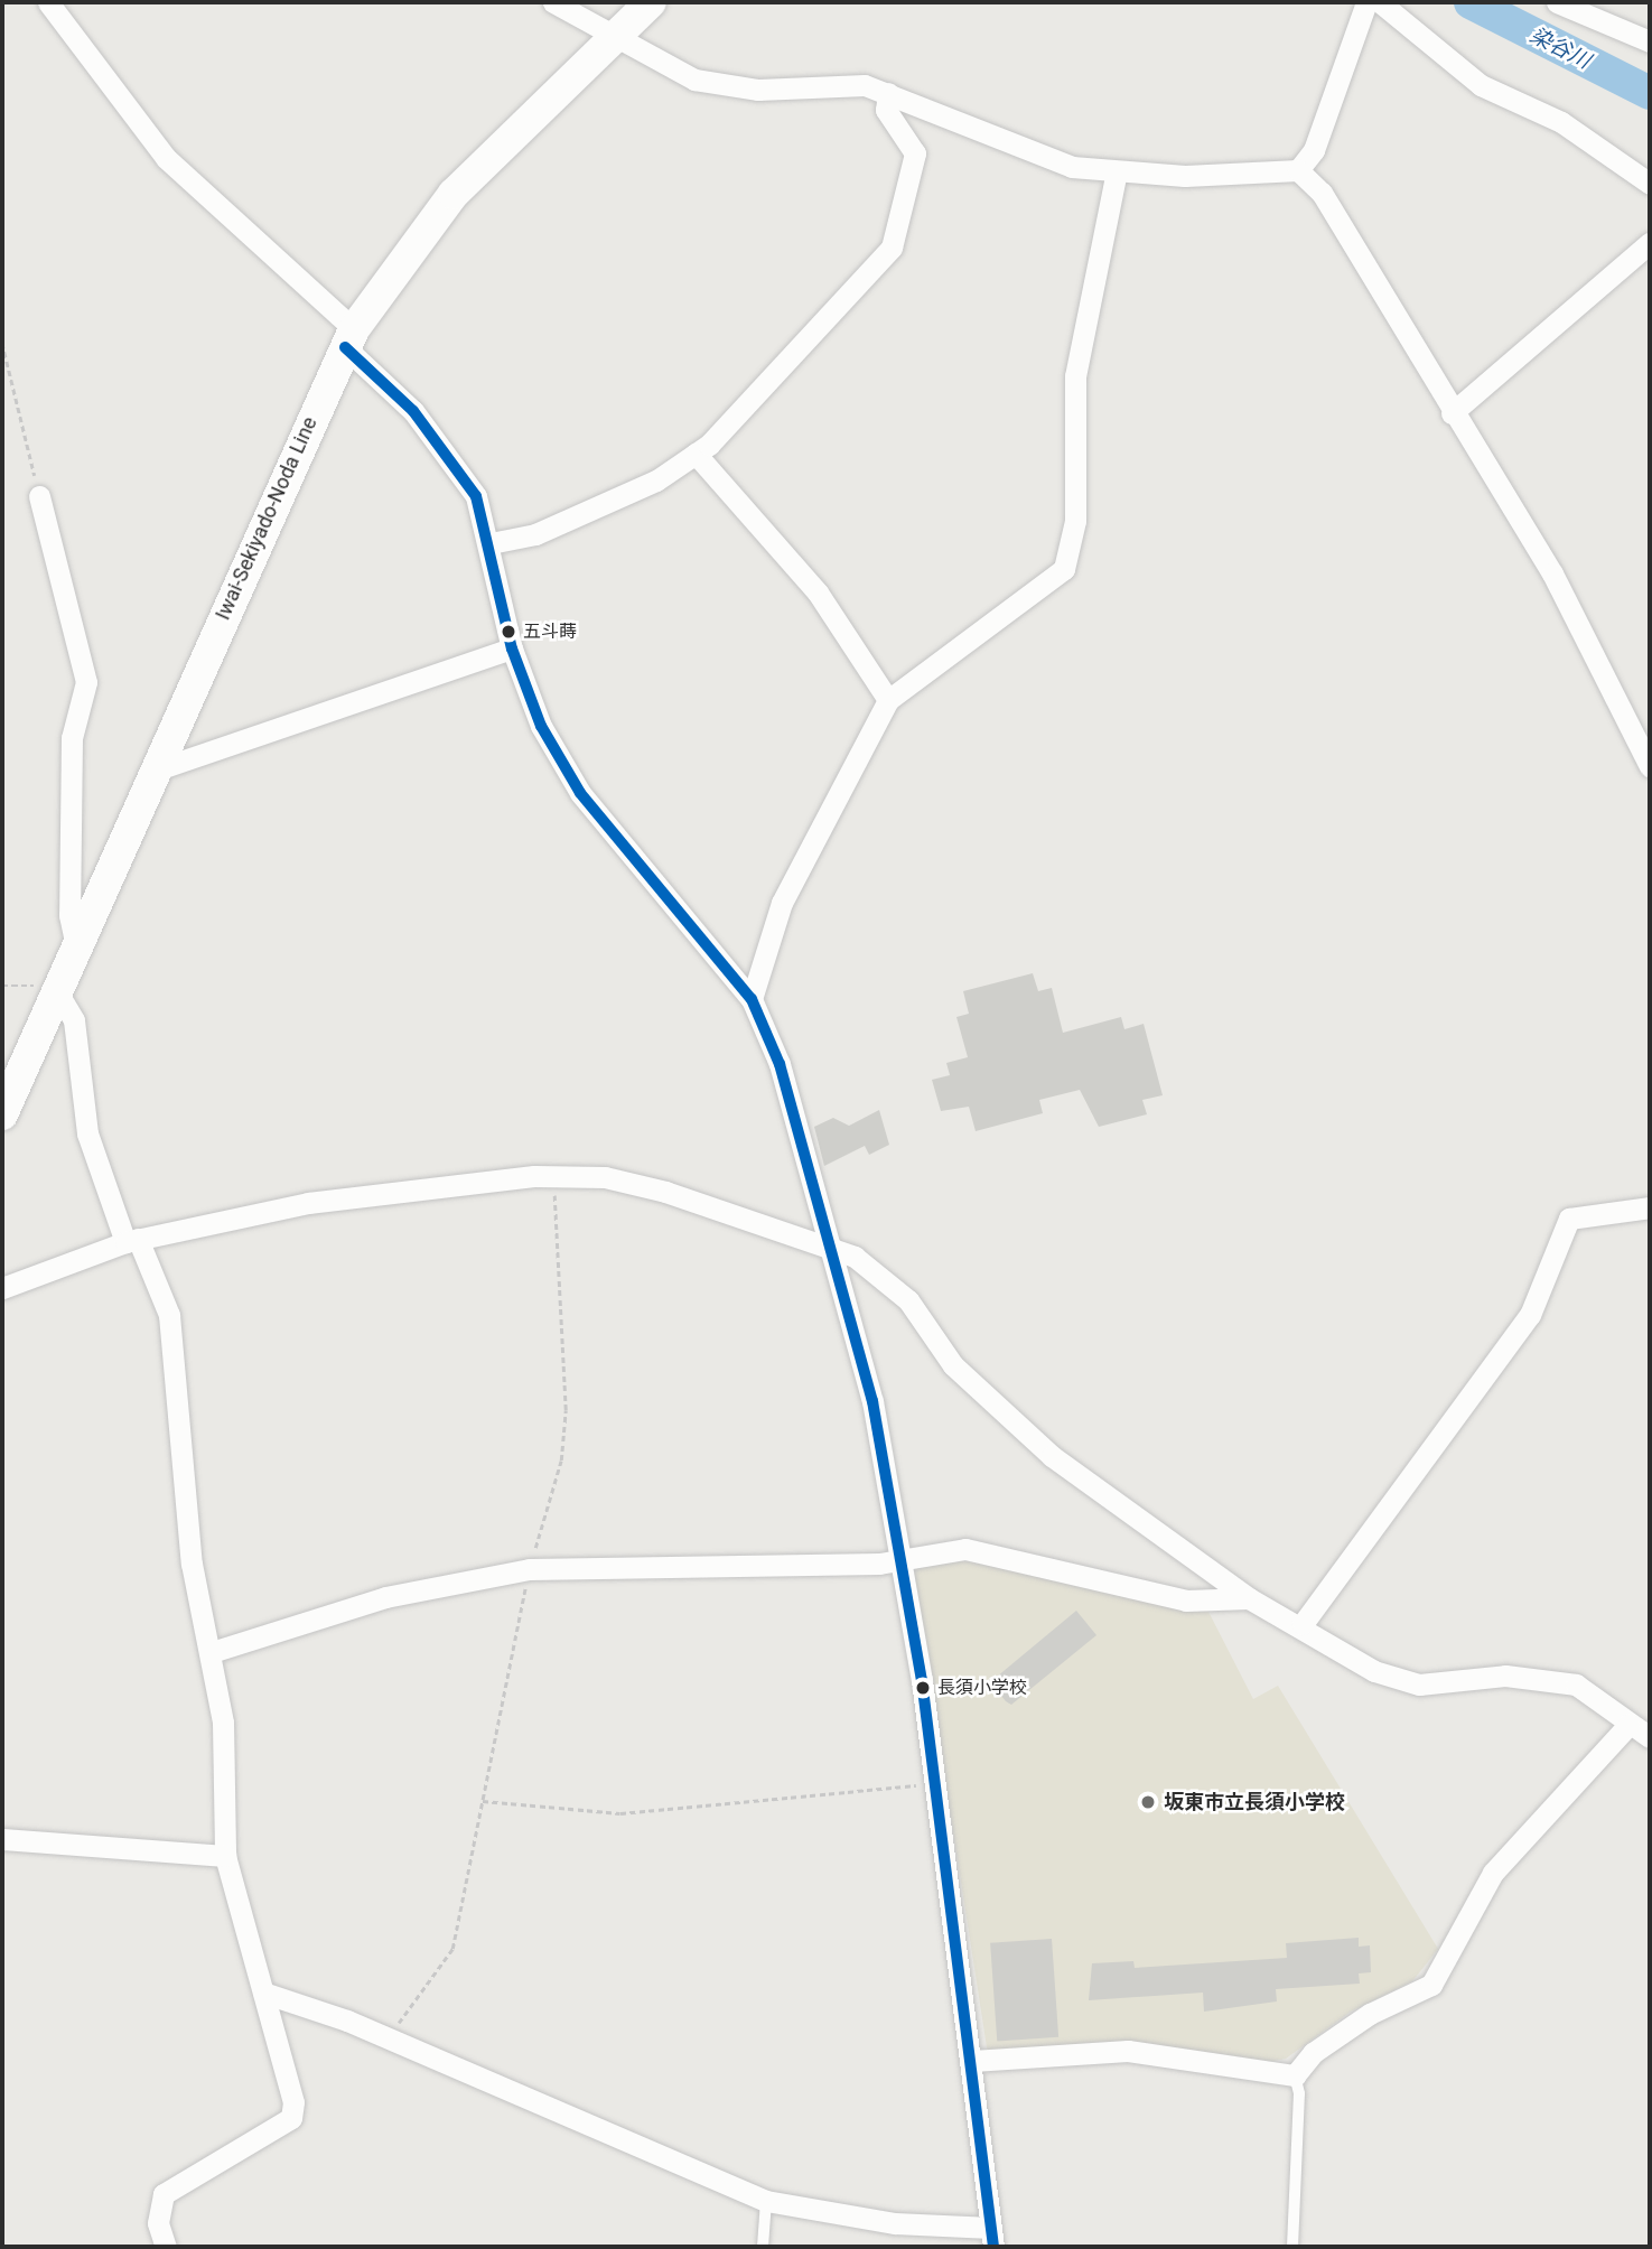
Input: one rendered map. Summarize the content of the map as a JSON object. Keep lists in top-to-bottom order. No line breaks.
{"streets":{"main road":["Iwai-Sekiyado-Noda Line"]},"water":["染谷川"],"places":["五斗蒔","長須小学校","坂東市立長須小学校"]}
